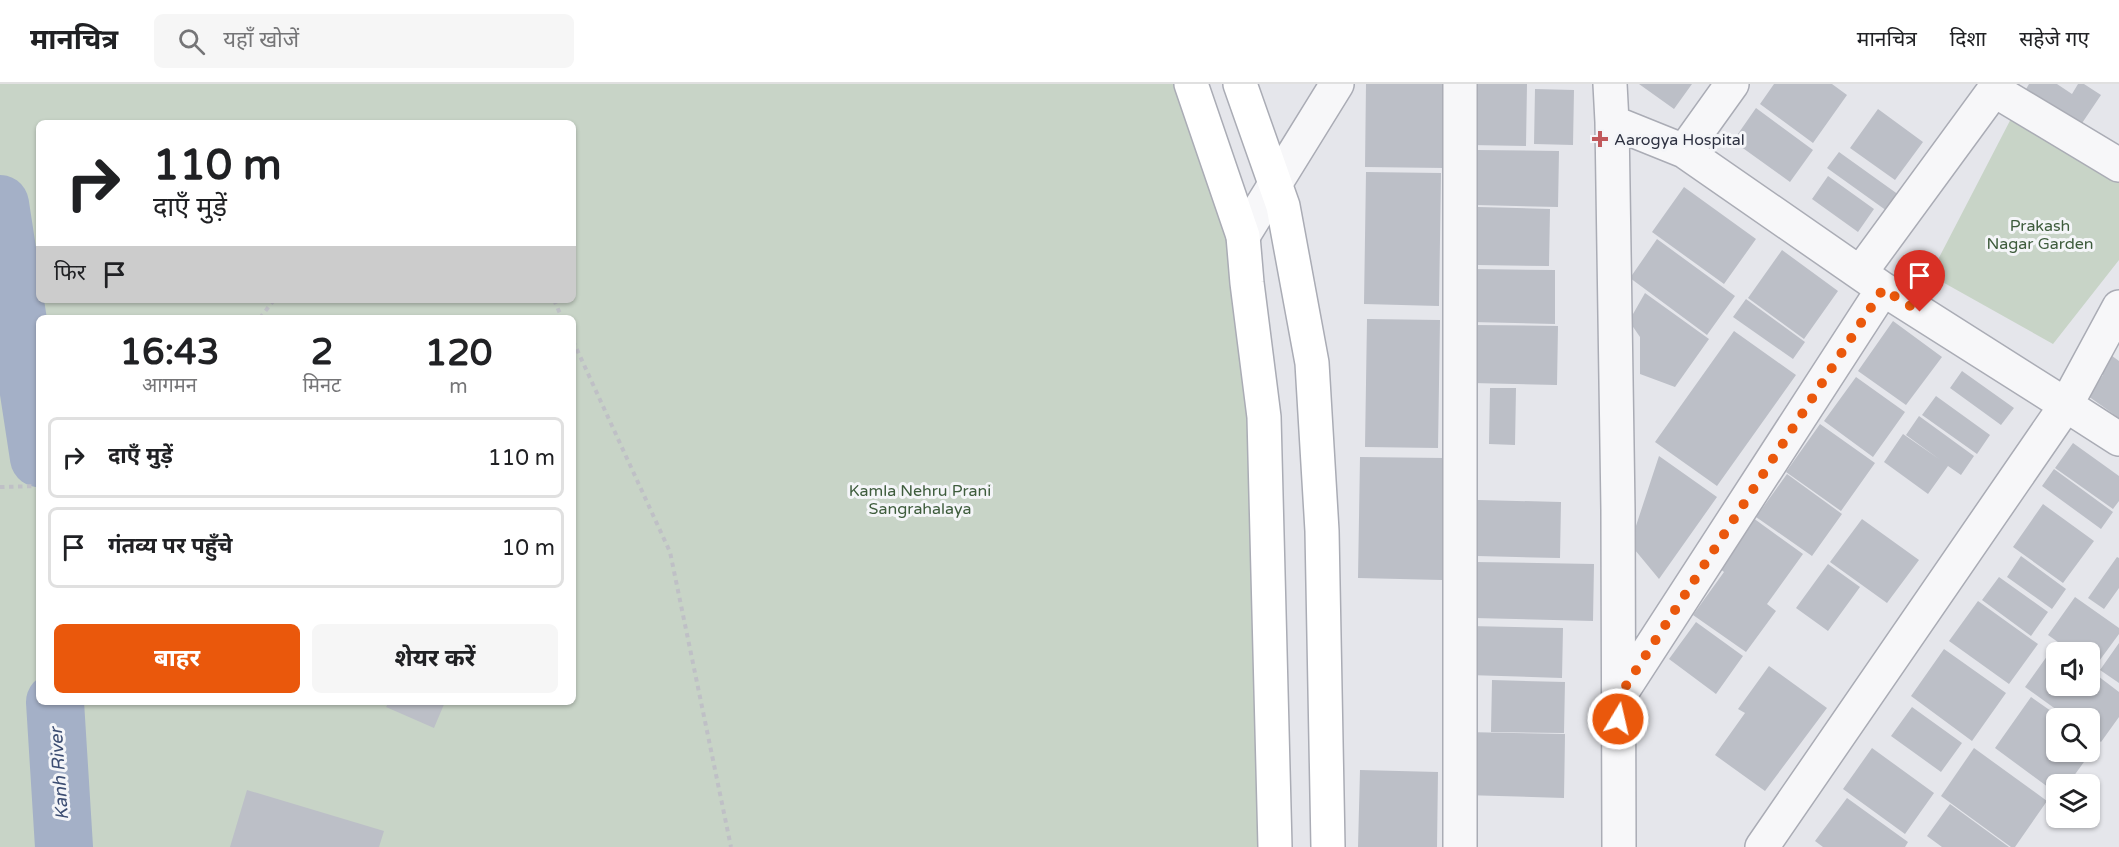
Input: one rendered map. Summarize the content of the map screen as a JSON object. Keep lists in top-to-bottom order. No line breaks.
{"water":["Kanh River"],"parks":["Prakash Nagar Garden","Kamla Nehru Prani Sangrahalaya"],"places":{"health":["Aarogya Hospital"]},"page":{"header":"मानचित्र","search":"यहाँ खोजें","nav":["मानचित्र","दिशा","सहेजे गए"],"turn":["110 m","दाएँ मुड़ें"],"then":"फिर","eta":["16:43","आगमन","2","मिनट","120","m"],"list":[{"name":"दाएँ मुड़ें","value":"110 m"},{"name":"गंतव्य पर पहुँचे","value":"10 m"}],"buttons":["बाहर","शेयर करें"]}}
